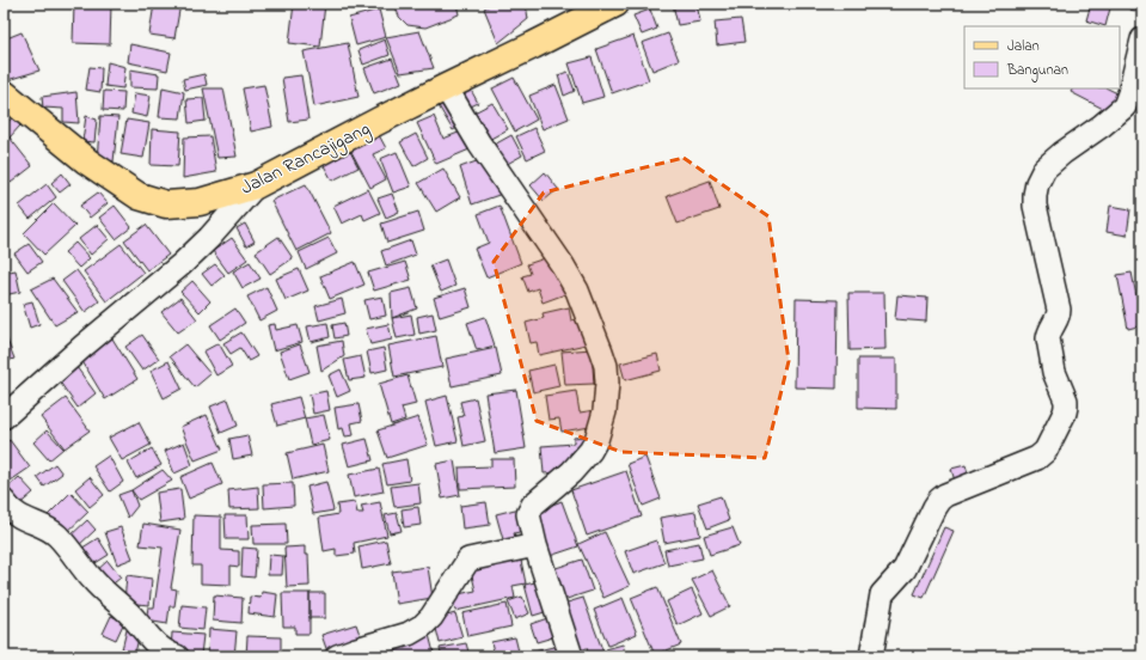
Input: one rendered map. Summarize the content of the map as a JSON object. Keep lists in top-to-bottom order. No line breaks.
{"streets":{"main road":["Jalan Rancajigang"]},"legend":["Jalan","Bangunan"]}
